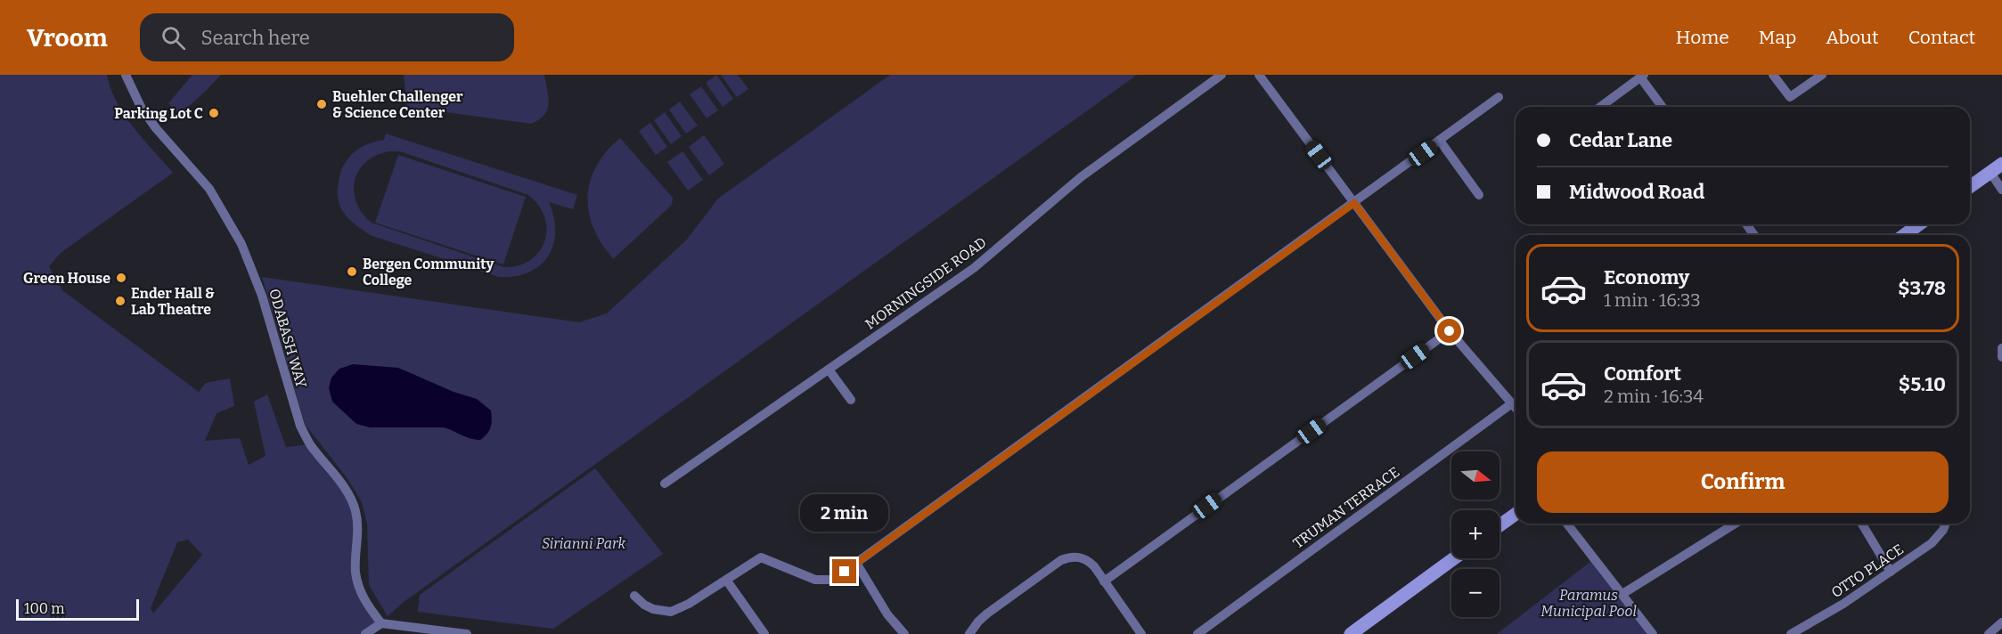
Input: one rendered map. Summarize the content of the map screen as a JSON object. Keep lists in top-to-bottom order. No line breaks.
{"streets":{"street":["MORNINGSIDE ROAD","ODABASH WAY","TRUMAN TERRACE","OTTO PLACE"]},"parks":["Sirianni Park","Paramus Municipal Pool"],"places":["Buehler Challenger & Science Center","Parking Lot C","Bergen Community College","Green House","Ender Hall & Lab Theatre"],"scale_bar":"100 m","north":"right","page":{"header":"Vroom","search":"Search here","nav":["Home","Map","About","Contact"],"banner":["Cedar Lane","Midwood Road"],"list":[{"name":"Economy","note":"1 min · 16:33","value":"$3.78"},{"name":"Comfort","note":"2 min · 16:34","value":"$5.10"}],"buttons":"Confirm","map_buttons":["+","−"],"bubble":"2 min","scale":"100 m"}}
